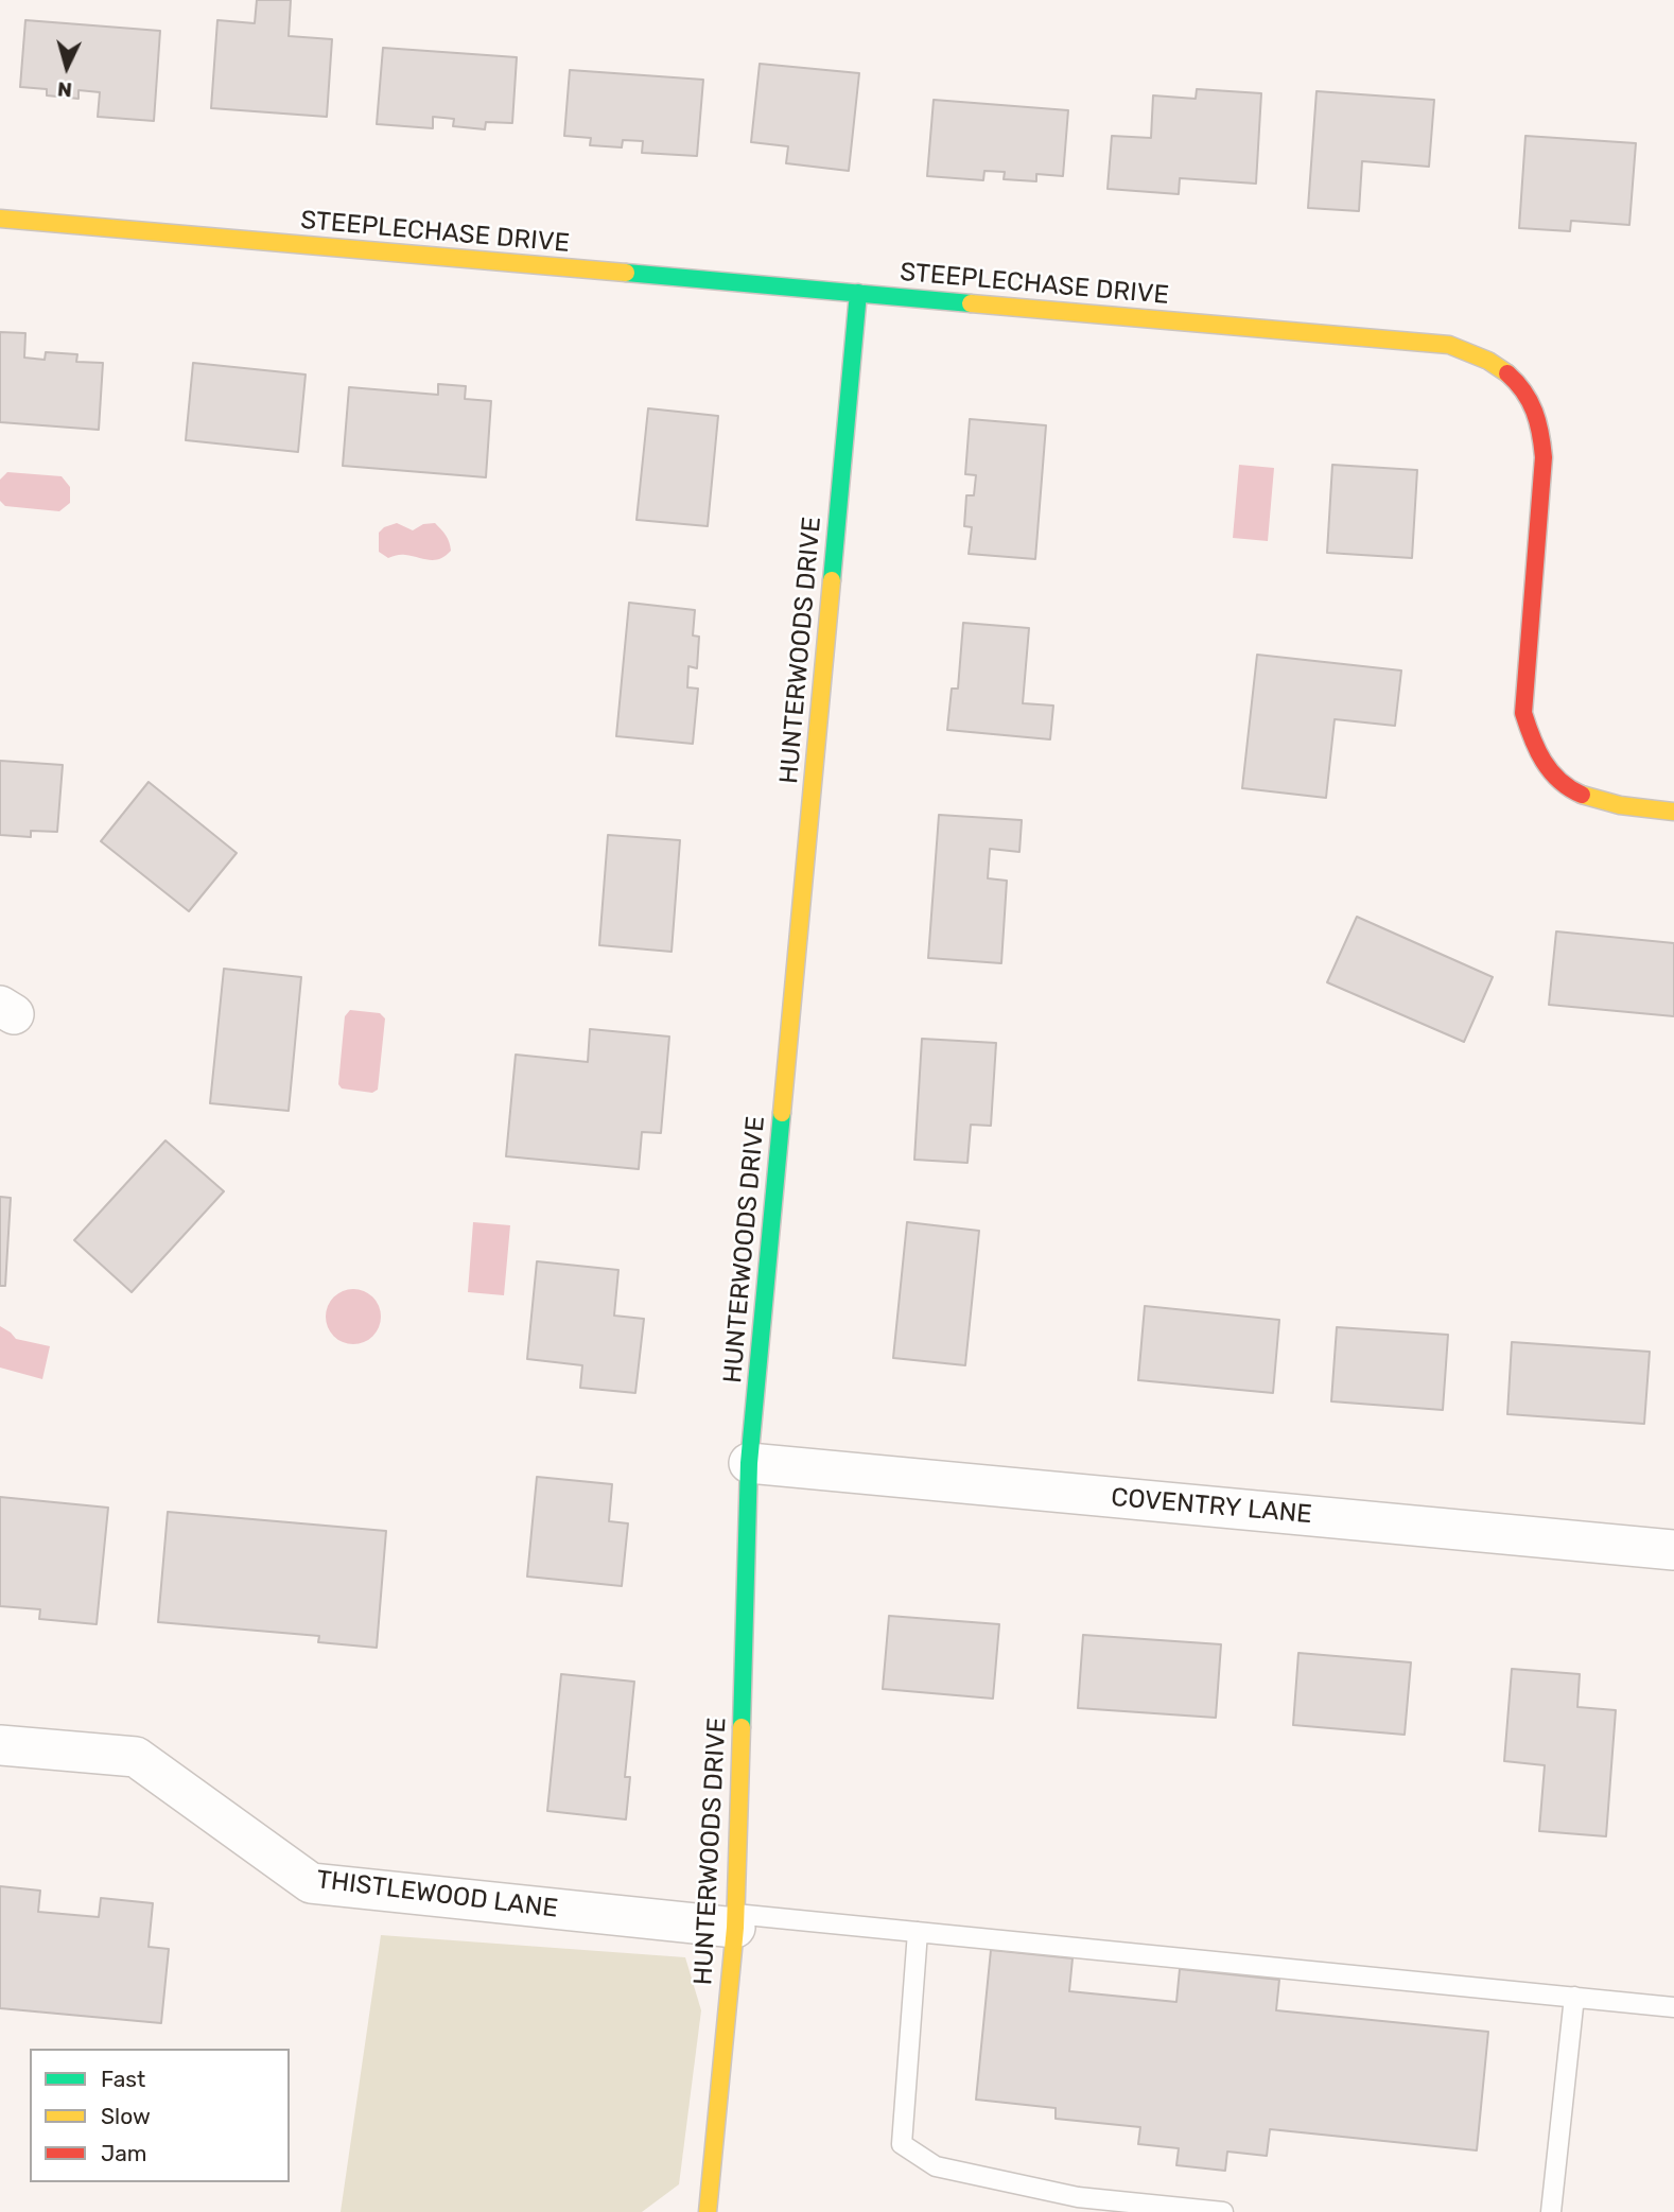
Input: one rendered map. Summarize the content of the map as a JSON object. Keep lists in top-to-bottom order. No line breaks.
{"streets":{"street":["STEEPLECHASE DRIVE","HUNTERWOODS DRIVE","COVENTRY LANE","THISTLEWOOD LANE"]},"crossings":[["STEEPLECHASE DRIVE","HUNTERWOODS DRIVE"],["HUNTERWOODS DRIVE","COVENTRY LANE"],["HUNTERWOODS DRIVE","THISTLEWOOD LANE"]],"legend":["Fast","Slow","Jam"],"north":"bottom"}
